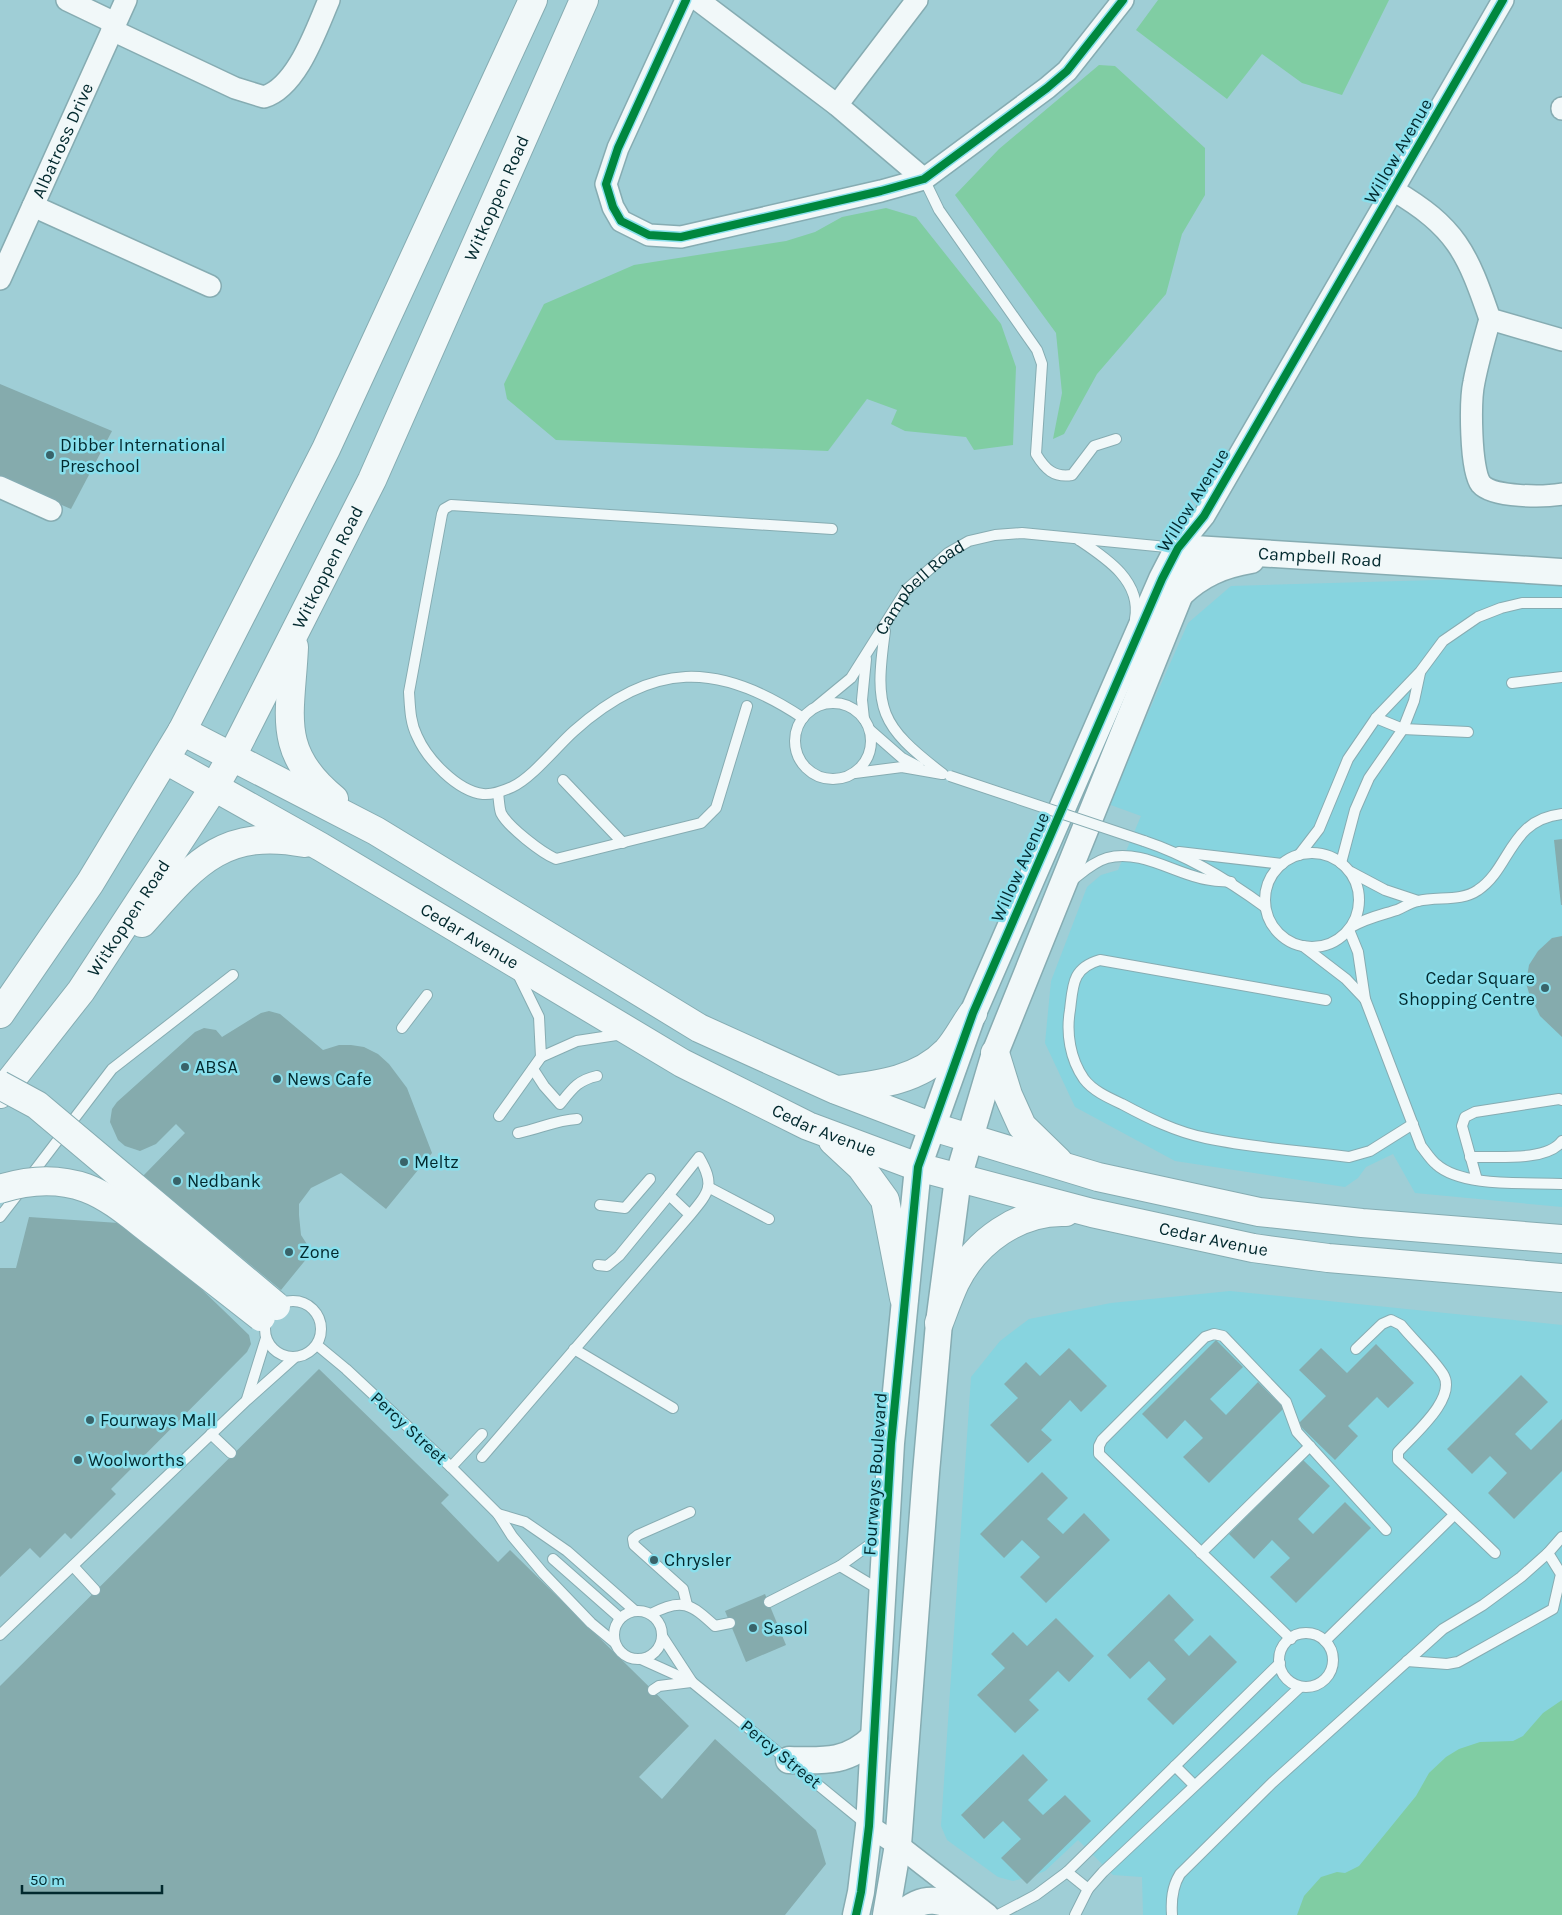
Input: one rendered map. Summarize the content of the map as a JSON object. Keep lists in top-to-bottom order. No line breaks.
{"streets":{"main road":["Witkoppen Road","Cedar Avenue"],"street":["Albatross Drive","Willow Avenue","Campbell Road","Fourways Boulevard"],"lane":["Percy Street"]},"crossings":[["Willow Avenue","Campbell Road"],["Willow Avenue","Cedar Avenue"],["Willow Avenue","Fourways Boulevard"],["Witkoppen Road","Cedar Avenue"],["Cedar Avenue","Fourways Boulevard"],["Percy Street","Fourways Boulevard"]],"places":["Dibber International Preschool","Cedar Square Shopping Centre","ABSA","News Cafe","Meltz","Nedbank","Zone","Fourways Mall","Woolworths","Chrysler","Sasol"],"scale_bar":"50 m"}
